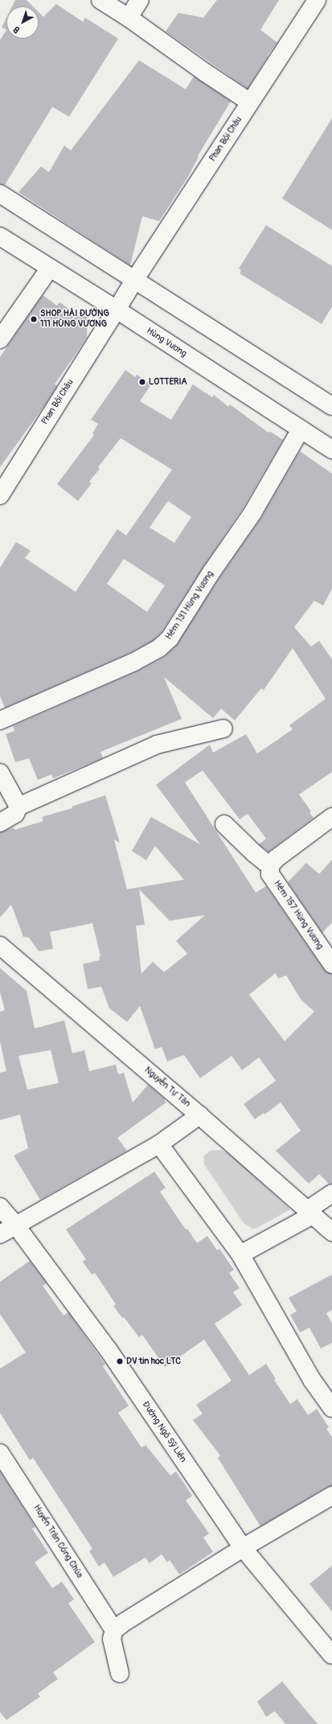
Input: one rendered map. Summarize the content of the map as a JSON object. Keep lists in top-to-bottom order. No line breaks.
{"streets":{"street":["Phan Bội Châu","Hùng Vương","Hẻm 131 Hùng Vương","Hẻm 157 Hùng Vương","Nguyễn Tự Tân","Đường Ngô Sỹ Liên","Huyền Trân Công Chúa"]},"crossings":[["Phan Bội Châu","Hùng Vương"],["Hùng Vương","Hẻm 131 Hùng Vương"]],"places":["SHOP HẢI ĐƯỜNG 111 HÙNG VƯƠNG","LOTTERIA","DV tin hoc LTC"],"north":"bottom left"}
